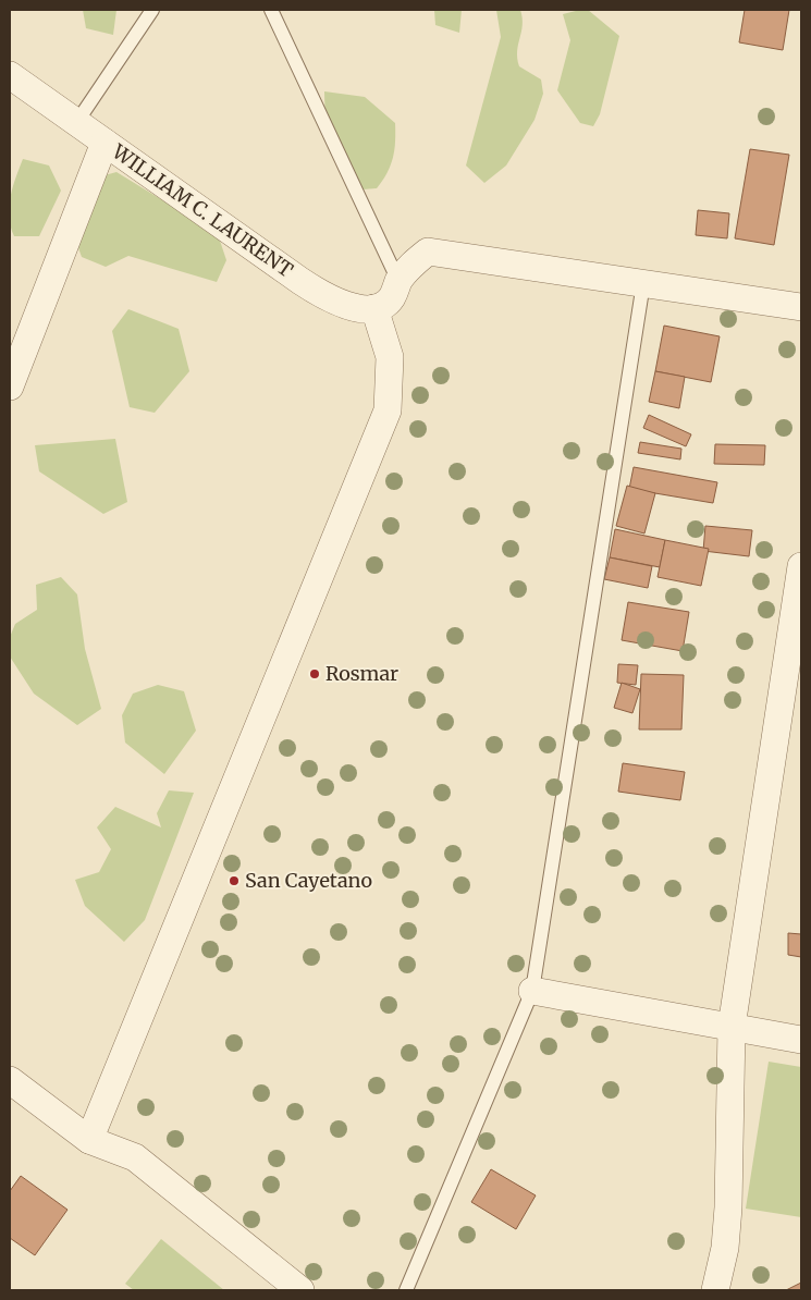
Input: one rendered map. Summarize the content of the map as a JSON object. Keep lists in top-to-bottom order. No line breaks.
{"streets":{"street":["WILLIAM C. LAURENT"]},"places":["Rosmar","San Cayetano"]}
